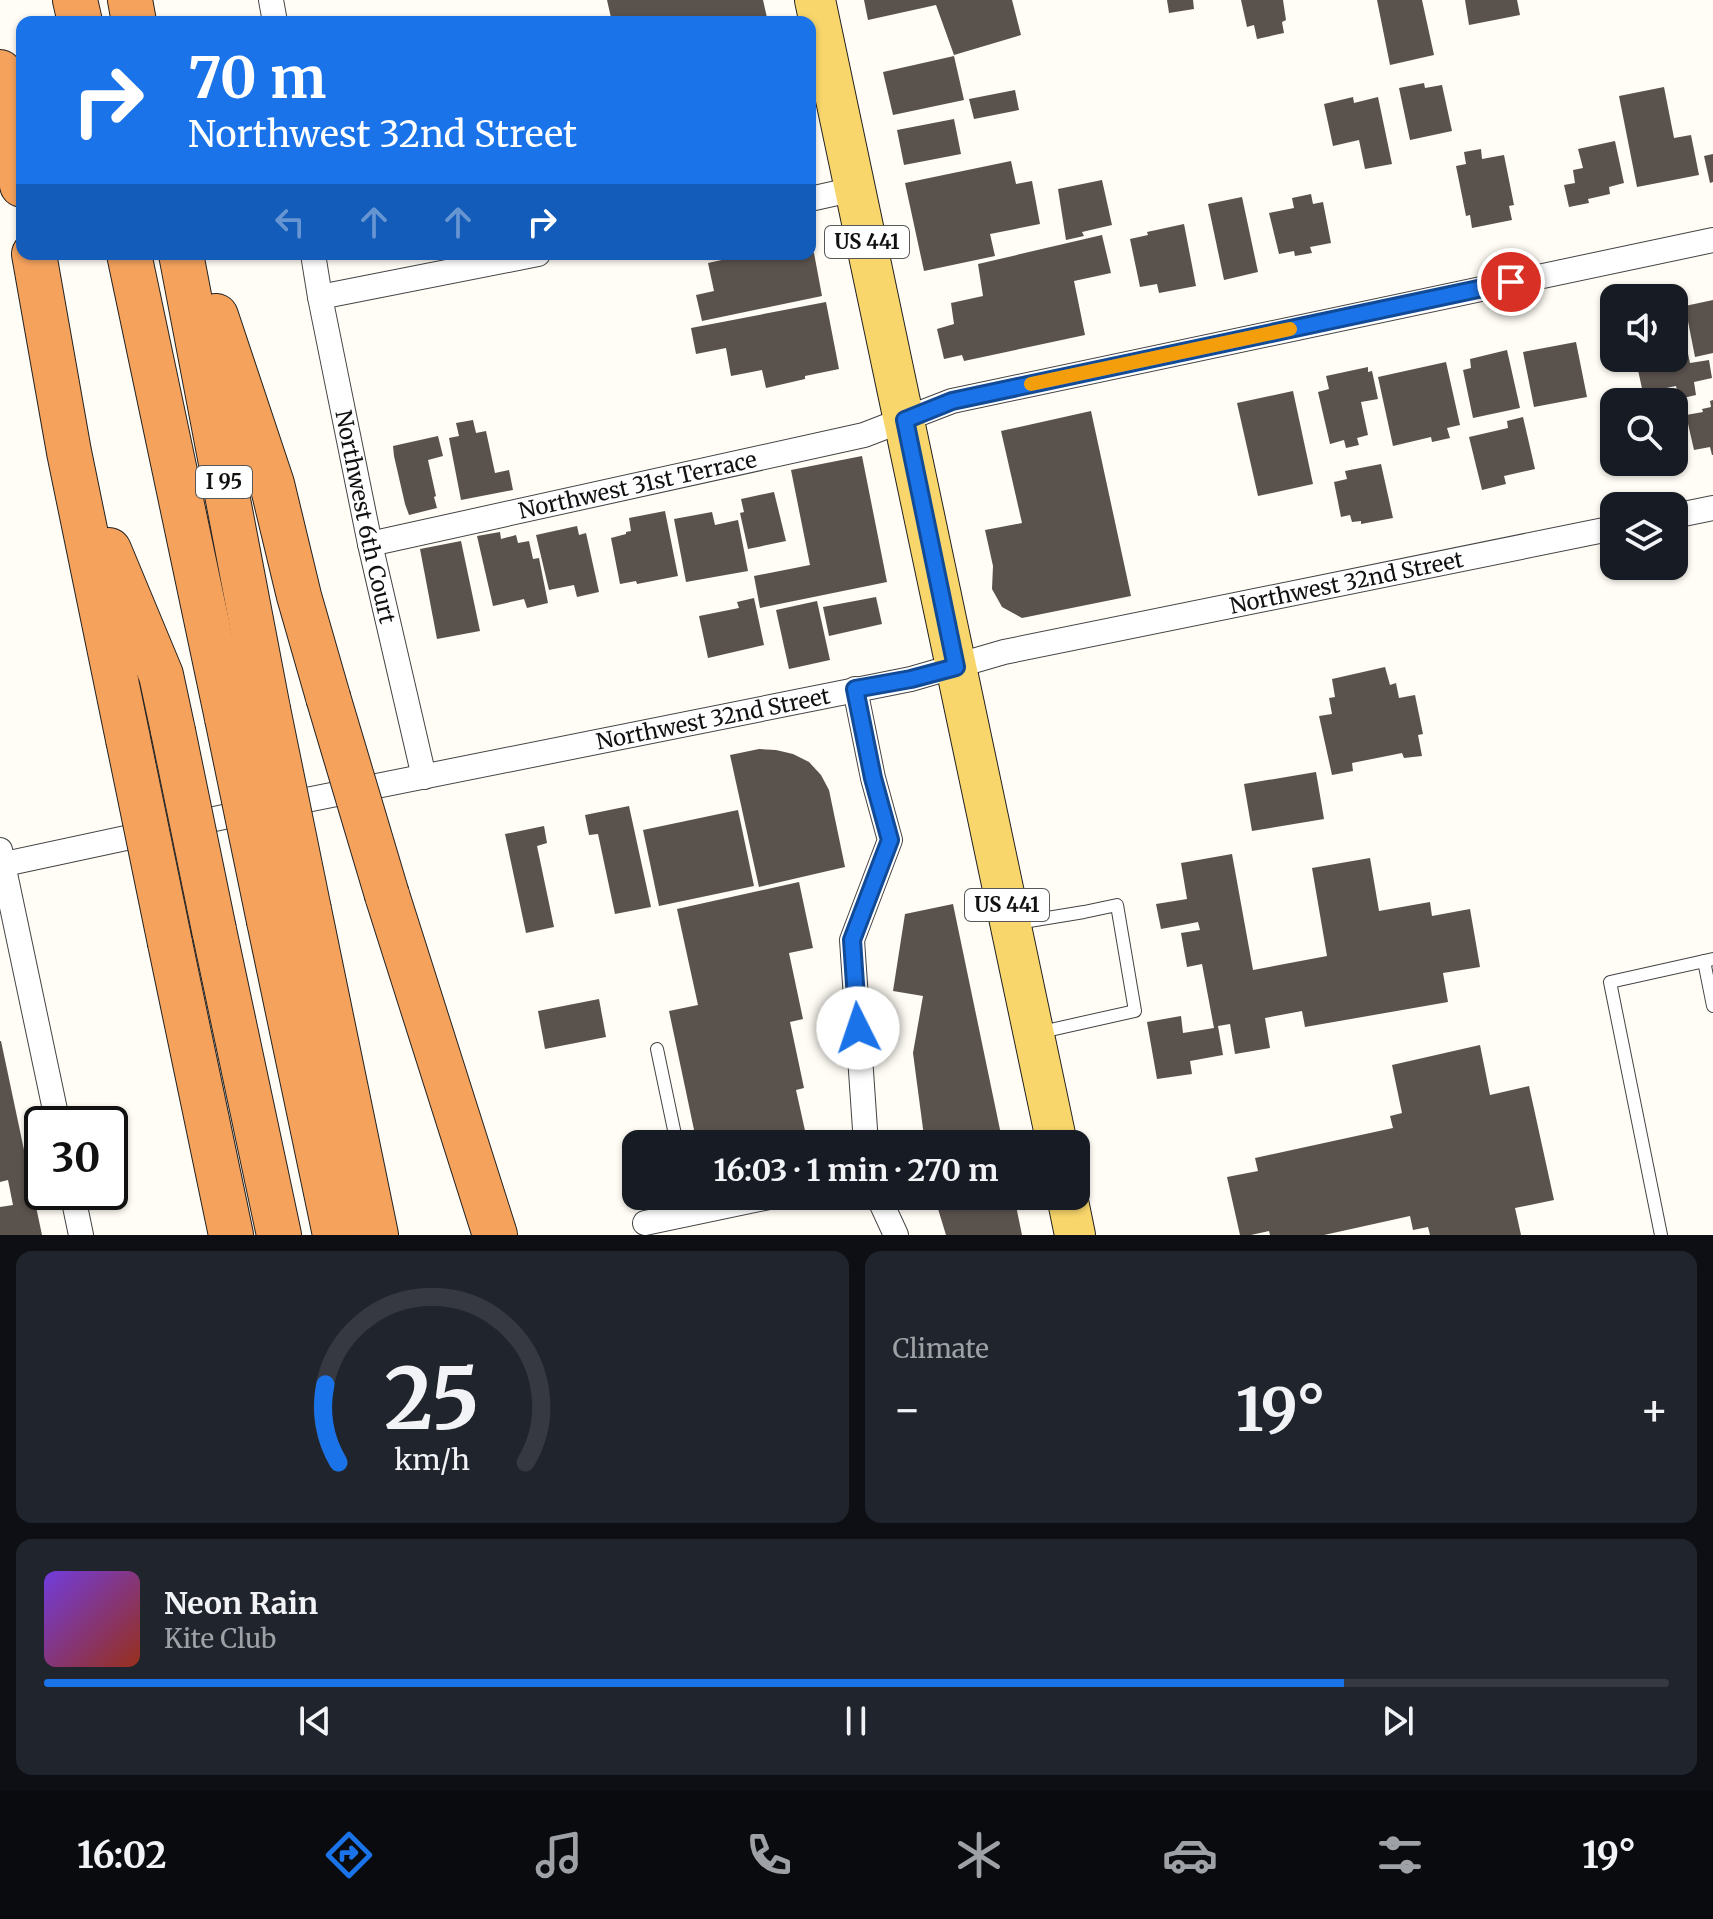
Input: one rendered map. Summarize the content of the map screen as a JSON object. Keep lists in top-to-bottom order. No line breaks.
{"streets":{"highway":["I 95"],"main road":["US 441"],"street":["Northwest 31st Terrace","Northwest 6th Court","Northwest 32nd Street"]},"crossings":[["US 441","Northwest 31st Terrace"],["US 441","Northwest 32nd Street"],["Northwest 31st Terrace","Northwest 6th Court"],["Northwest 6th Court","Northwest 32nd Street"]],"page":{"turn":["70 m","Northwest 32nd Street"],"limit":"30","trip":"16:03 · 1 min · 270 m","tile":"Climate","heat":["−","19°","+"],"song":["Neon Rain","Kite Club"],"tabs":["16:02","19°"],"gauge":["25","km/h"]}}
